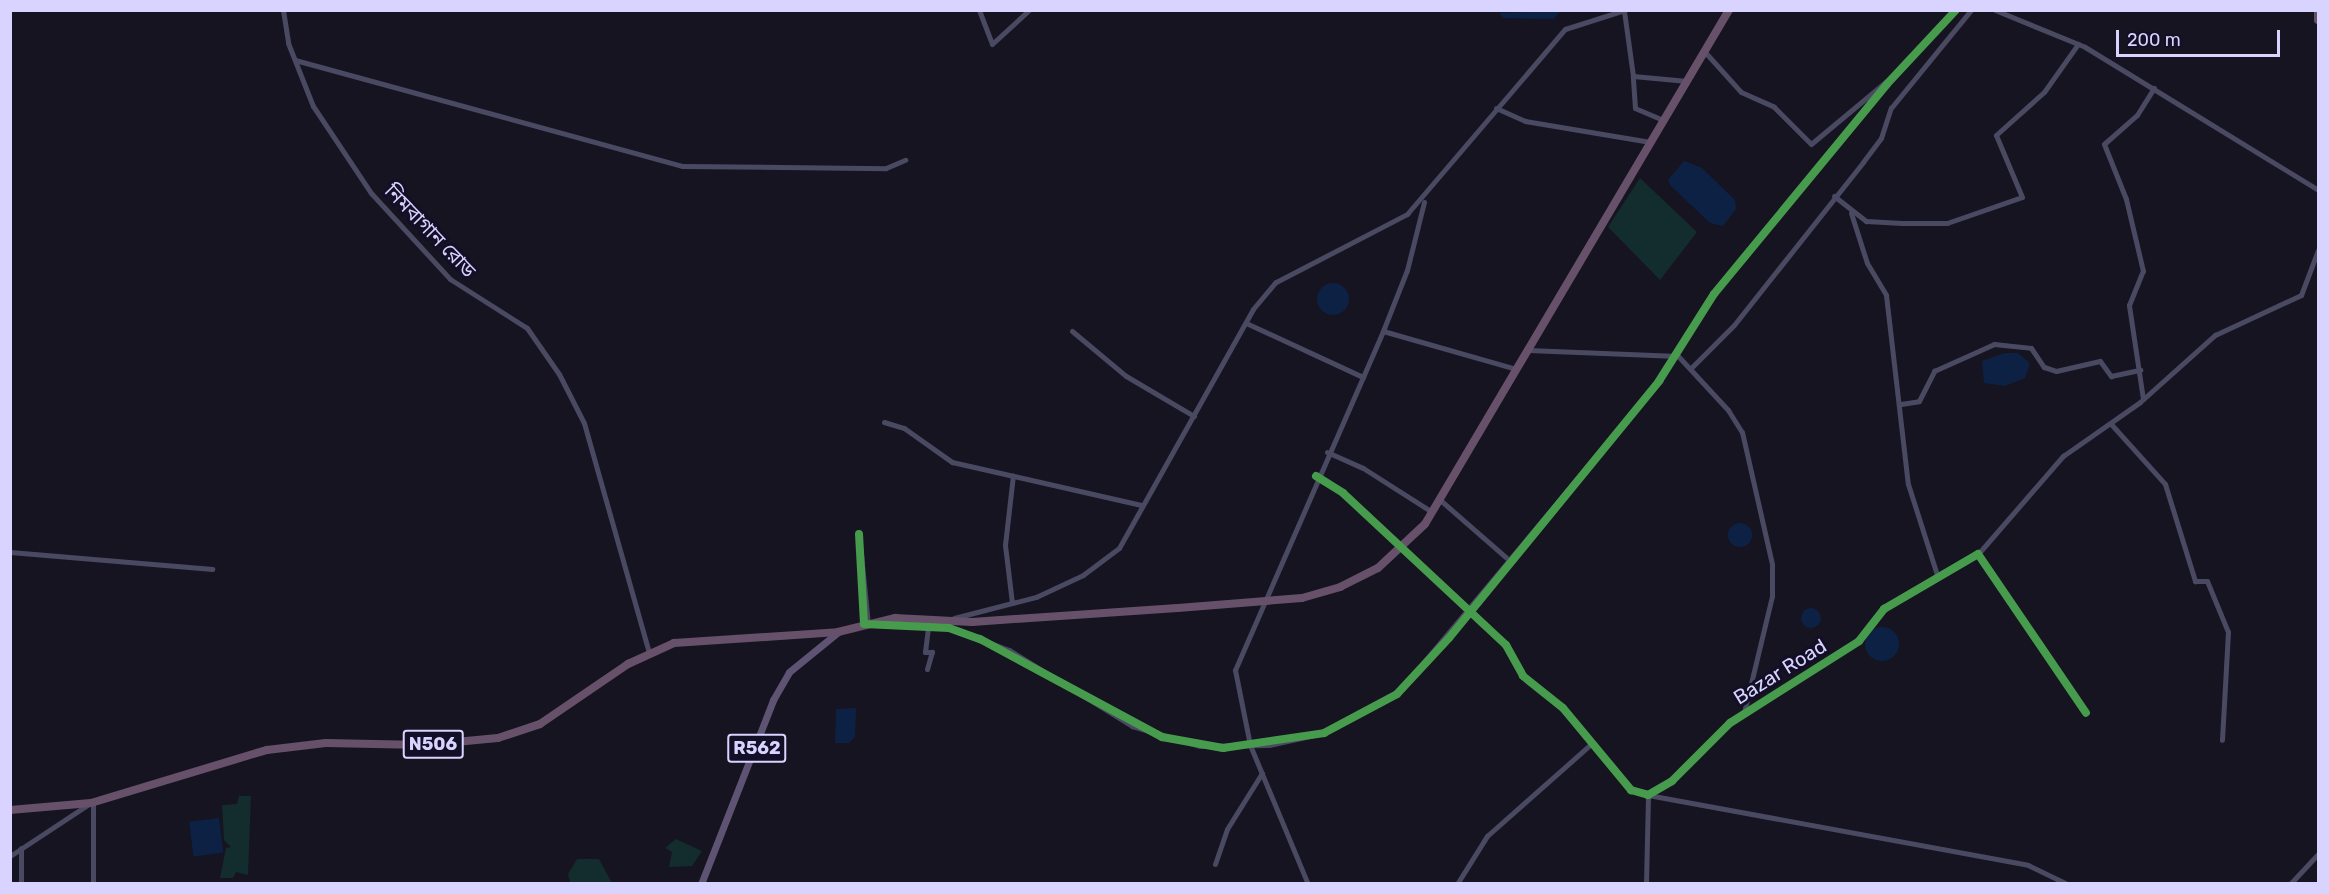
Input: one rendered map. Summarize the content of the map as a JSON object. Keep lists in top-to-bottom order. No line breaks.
{"streets":{"highway":["N506"],"main road":["R562"],"street":["নিমবাগান রোড","Bazar Road"]},"crossings":[["নিমবাগান রোড","N506"],["N506","R562"]],"scale_bar":"200 m"}
